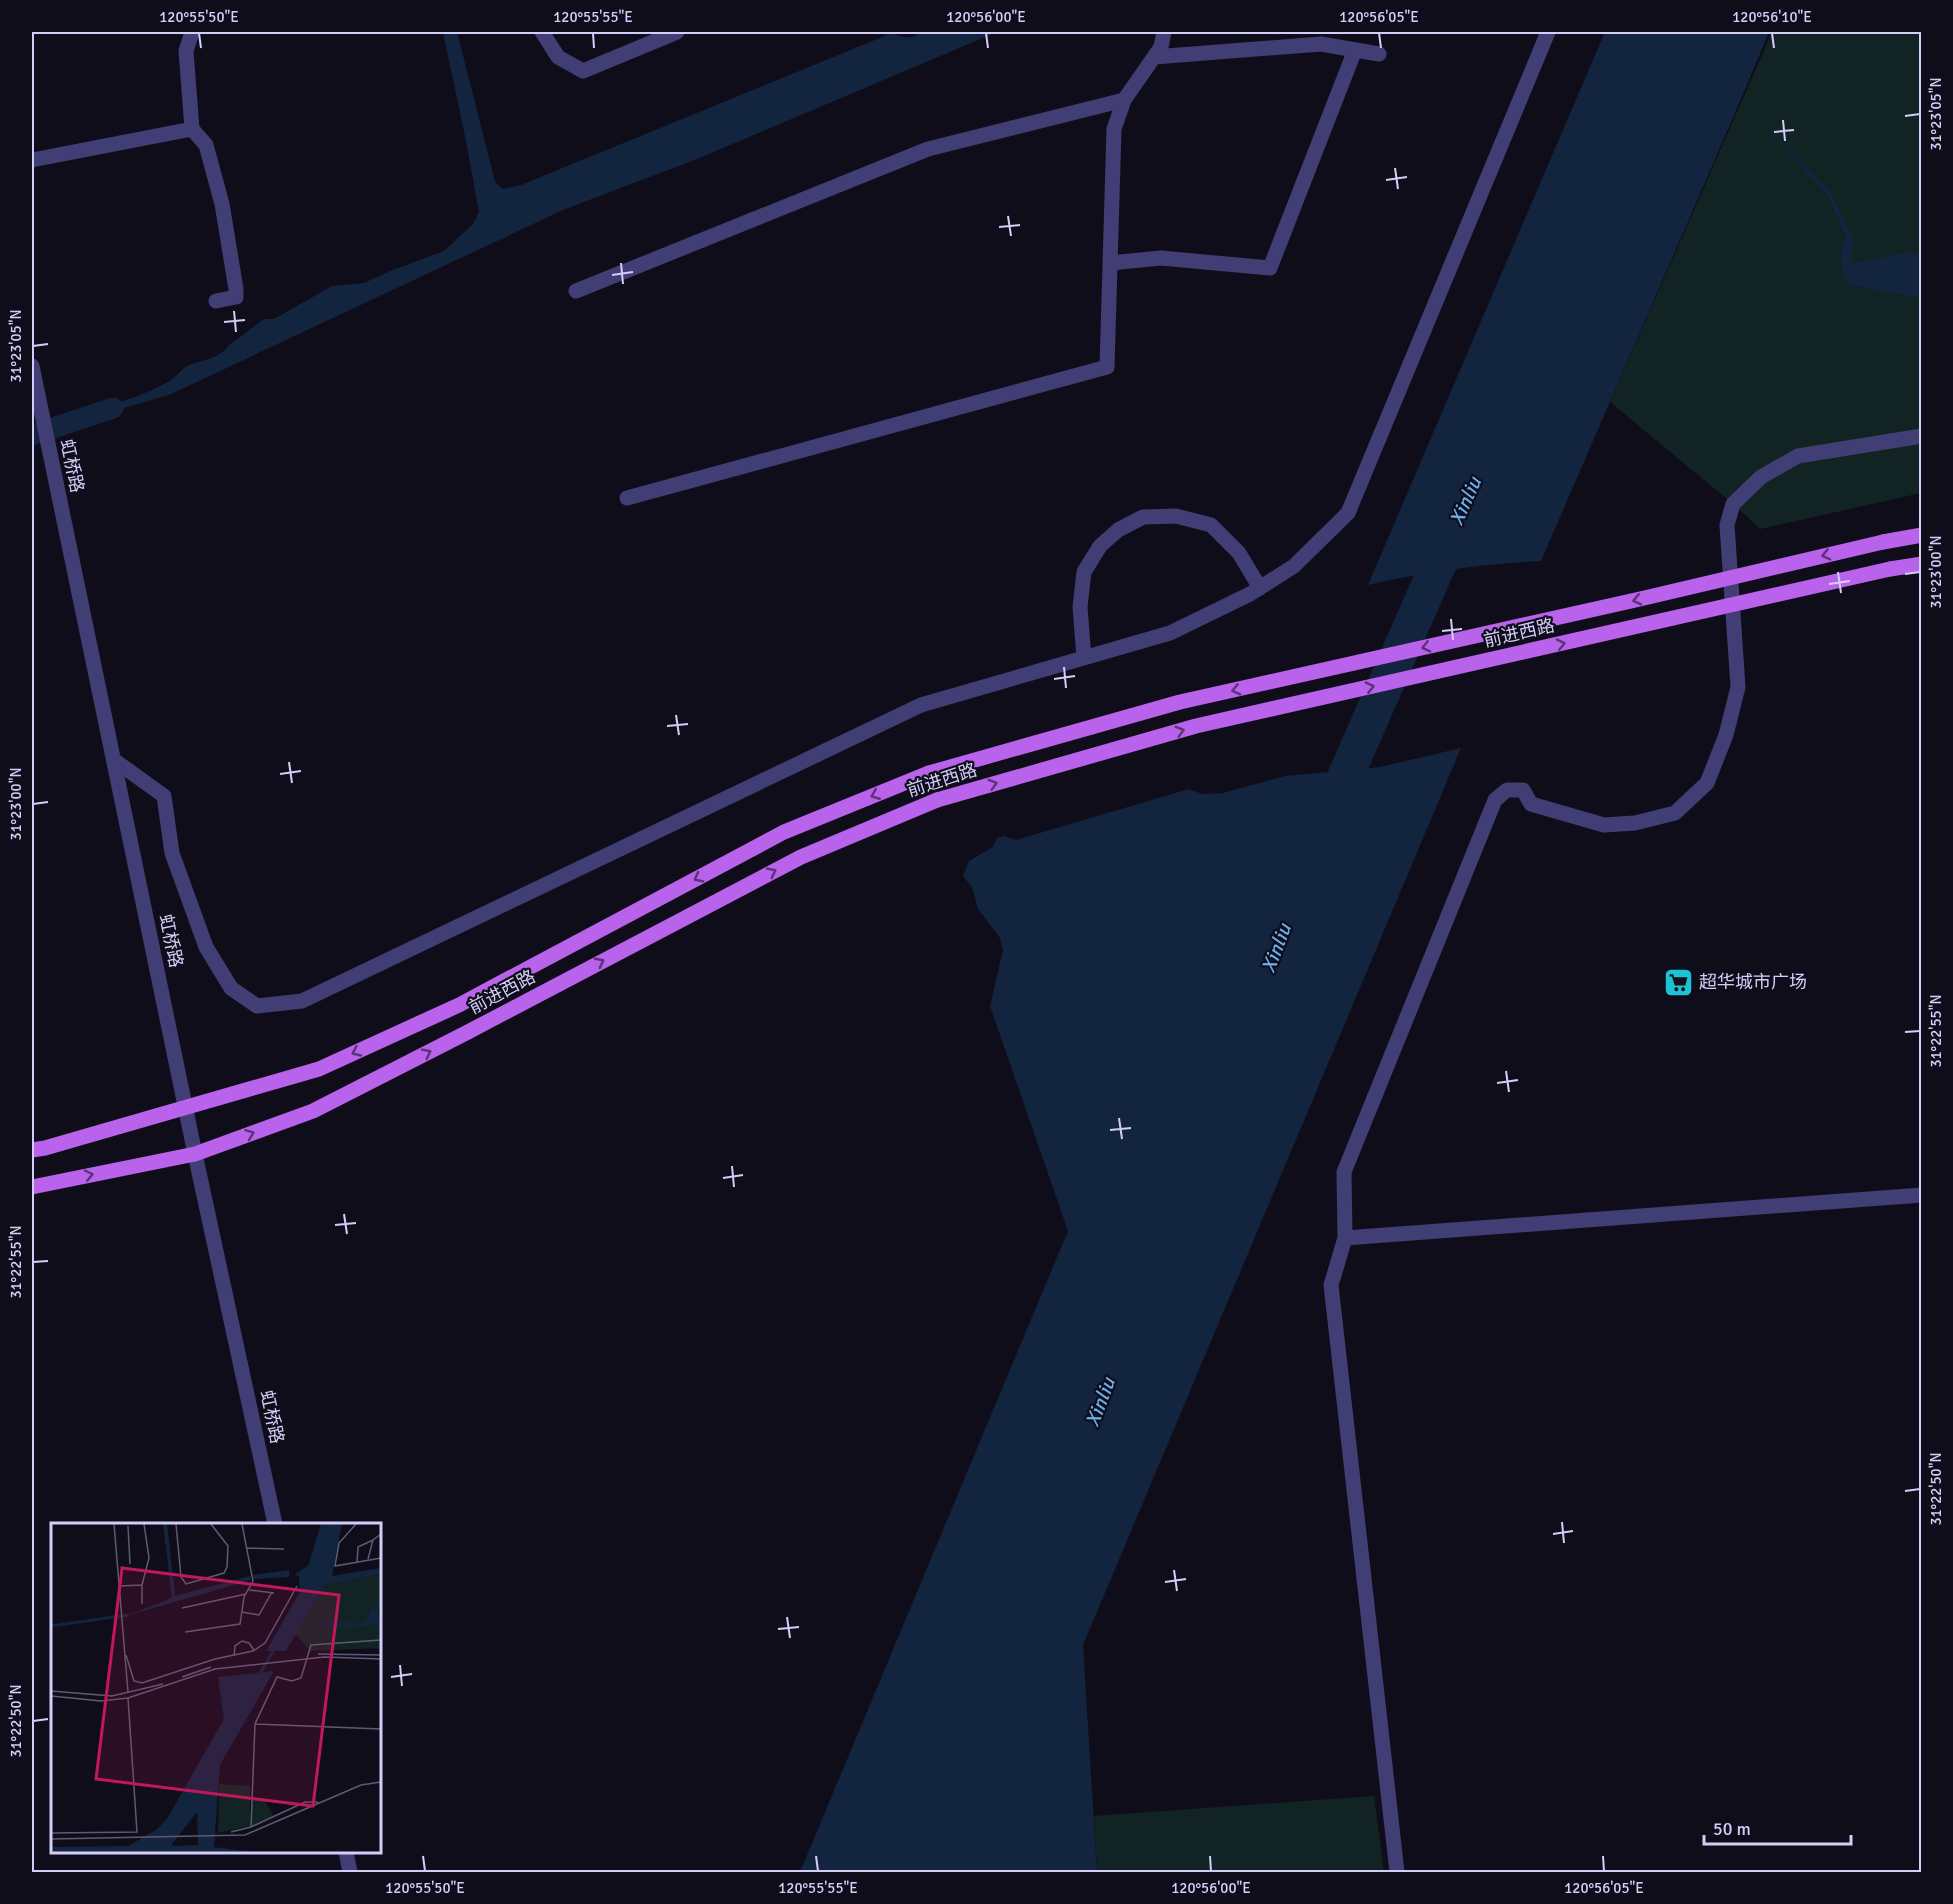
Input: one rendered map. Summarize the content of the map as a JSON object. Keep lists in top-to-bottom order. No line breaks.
{"streets":{"main road":["前进西路"],"street":["虹桥路"]},"crossings":[["虹桥路","前进西路"]],"water":["Xinliu"],"places":{"supermarket":["超华城市广场"]},"scale_bar":"50 m","coordinates":["120°55'50\"E","120°55'55\"E","120°56'00\"E","120°56'05\"E","120°56'10\"E","31°23'05\"N","31°23'00\"N","31°22'55\"N","31°22'50\"N"]}
